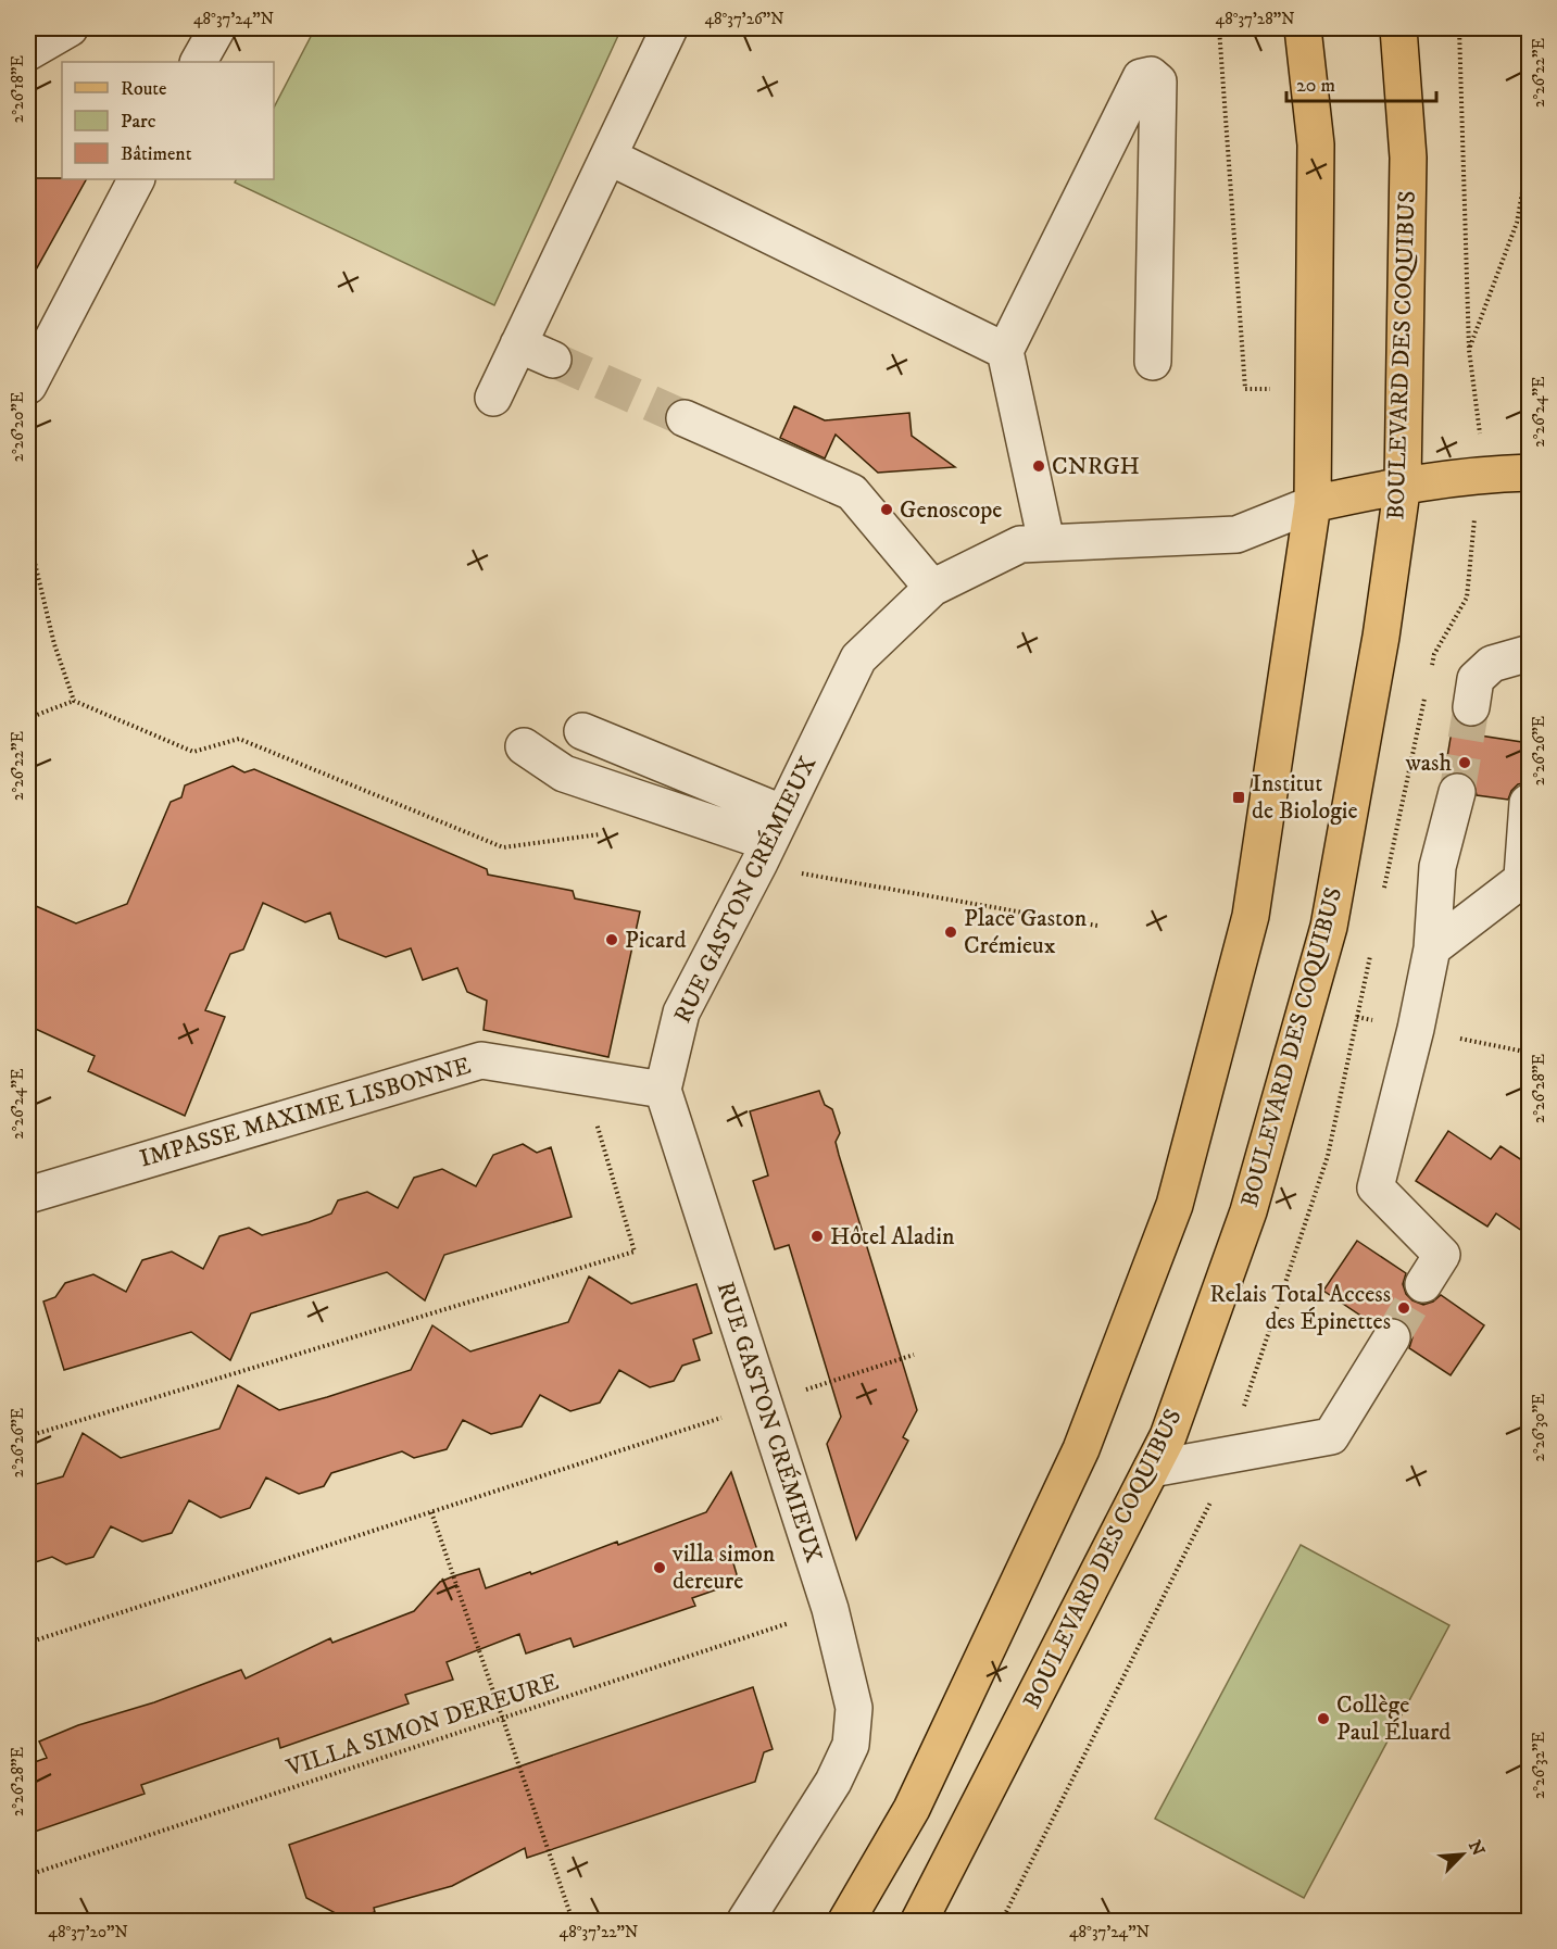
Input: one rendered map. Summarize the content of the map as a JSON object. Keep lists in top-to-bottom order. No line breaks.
{"streets":{"main road":["BOULEVARD DES COQUIBUS"],"street":["RUE GASTON CRÉMIEUX","IMPASSE MAXIME LISBONNE"],"path":["VILLA SIMON DEREURE"]},"crossings":[["RUE GASTON CRÉMIEUX","IMPASSE MAXIME LISBONNE"],["RUE GASTON CRÉMIEUX","VILLA SIMON DEREURE"]],"places":{"other":["CNRGH","Genoscope","wash","Place Gaston Crémieux","Picard","Hôtel Aladin","Relais Total Access des Épinettes","villa simon dereure","Collège Paul Éluard"],"transit":["Institut de Biologie"]},"legend":["Route","Parc","Bâtiment"],"scale_bar":"20 m","north":"top right","coordinates":["48°37'24\"N","48°37'26\"N","48°37'28\"N","2°26'22\"E","2°26'18\"E","2°26'24\"E","2°26'20\"E","2°26'26\"E","2°26'28\"E","2°26'30\"E","2°26'32\"E","48°37'20\"N","48°37'22\"N"]}
